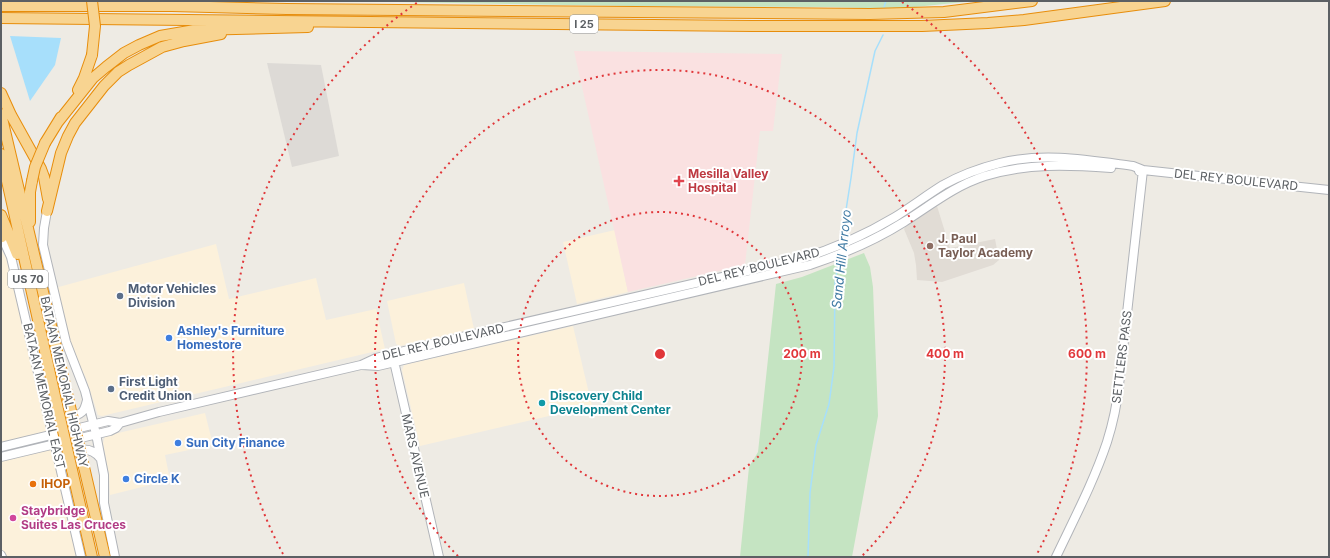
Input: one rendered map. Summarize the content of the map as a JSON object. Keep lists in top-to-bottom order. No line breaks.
{"streets":{"highway":["I 25","US 70","BATAAN MEMORIAL HIGHWAY"],"main road":["DEL REY BOULEVARD","SETTLERS PASS","BATAAN MEMORIAL EAST","MARS AVENUE"]},"crossings":[["DEL REY BOULEVARD","SETTLERS PASS"],["DEL REY BOULEVARD","BATAAN MEMORIAL EAST"],["DEL REY BOULEVARD","MARS AVENUE"]],"water":["Sand Hill Arroyo"],"places":{"health":["Mesilla Valley Hospital"],"other":["J. Paul Taylor Academy","Motor Vehicles Division","Ashley's Furniture Homestore","First Light Credit Union","Discovery Child Development Center","Sun City Finance","Circle K","IHOP","Staybridge Suites Las Cruces"]},"rings":["200 m","400 m","600 m"]}
